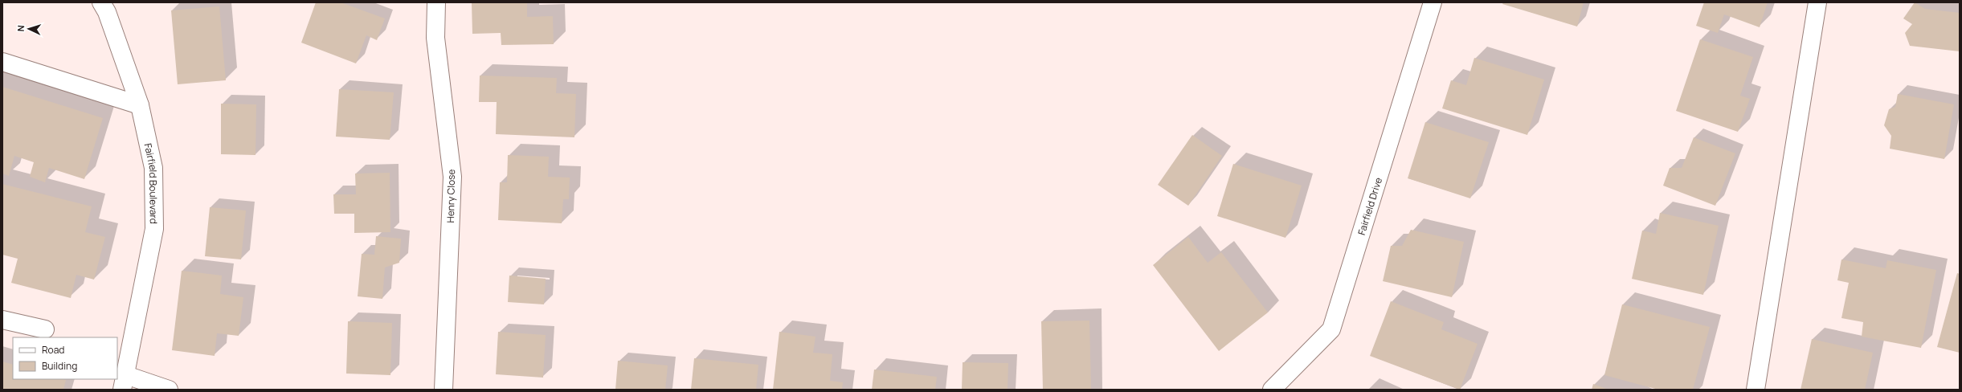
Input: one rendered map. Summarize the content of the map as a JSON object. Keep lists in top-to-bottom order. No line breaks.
{"streets":{"street":["Fairfield Boulevard","Henry Close","Fairfield Drive"]},"legend":["Road","Building"],"north":"left"}
